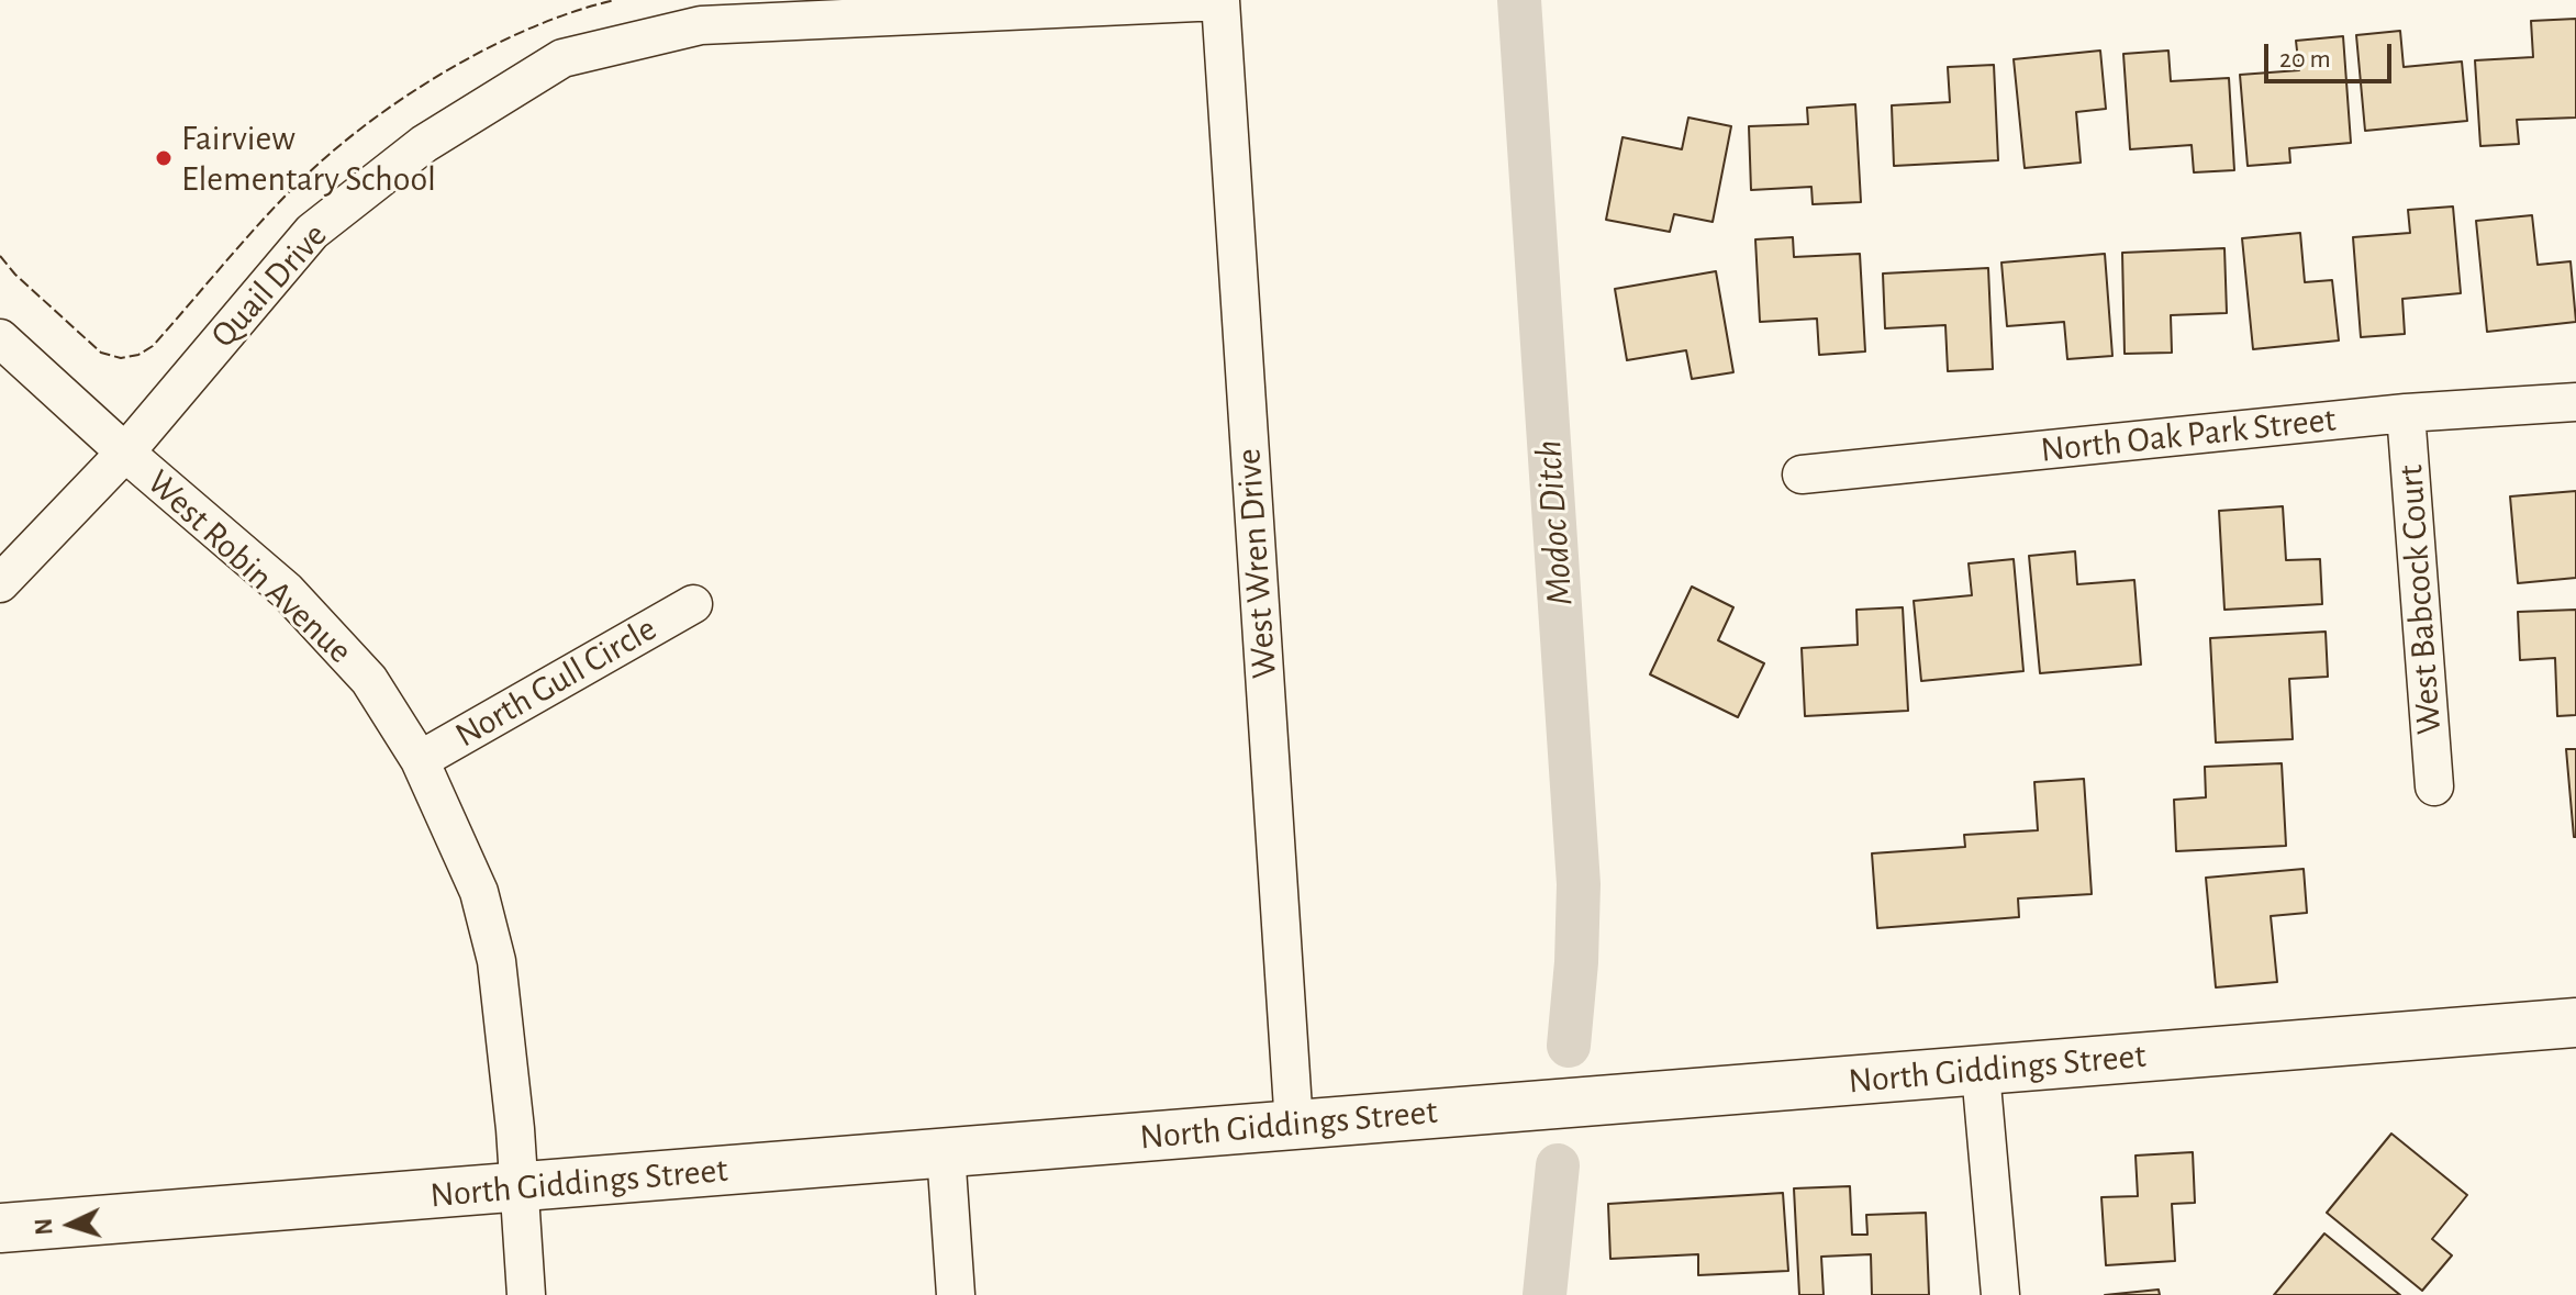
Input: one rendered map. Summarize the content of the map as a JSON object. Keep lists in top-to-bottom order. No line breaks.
{"streets":{"street":["Quail Drive","North Oak Park Street","West Wren Drive","West Robin Avenue","West Babcock Court","North Gull Circle","North Giddings Street"]},"crossings":[["Quail Drive","West Wren Drive"],["Quail Drive","West Robin Avenue"],["North Oak Park Street","West Babcock Court"],["West Wren Drive","North Giddings Street"],["West Robin Avenue","North Gull Circle"],["West Robin Avenue","North Giddings Street"]],"water":["Modoc Ditch"],"places":["Fairview Elementary School"],"scale_bar":"20 m","north":"left"}
